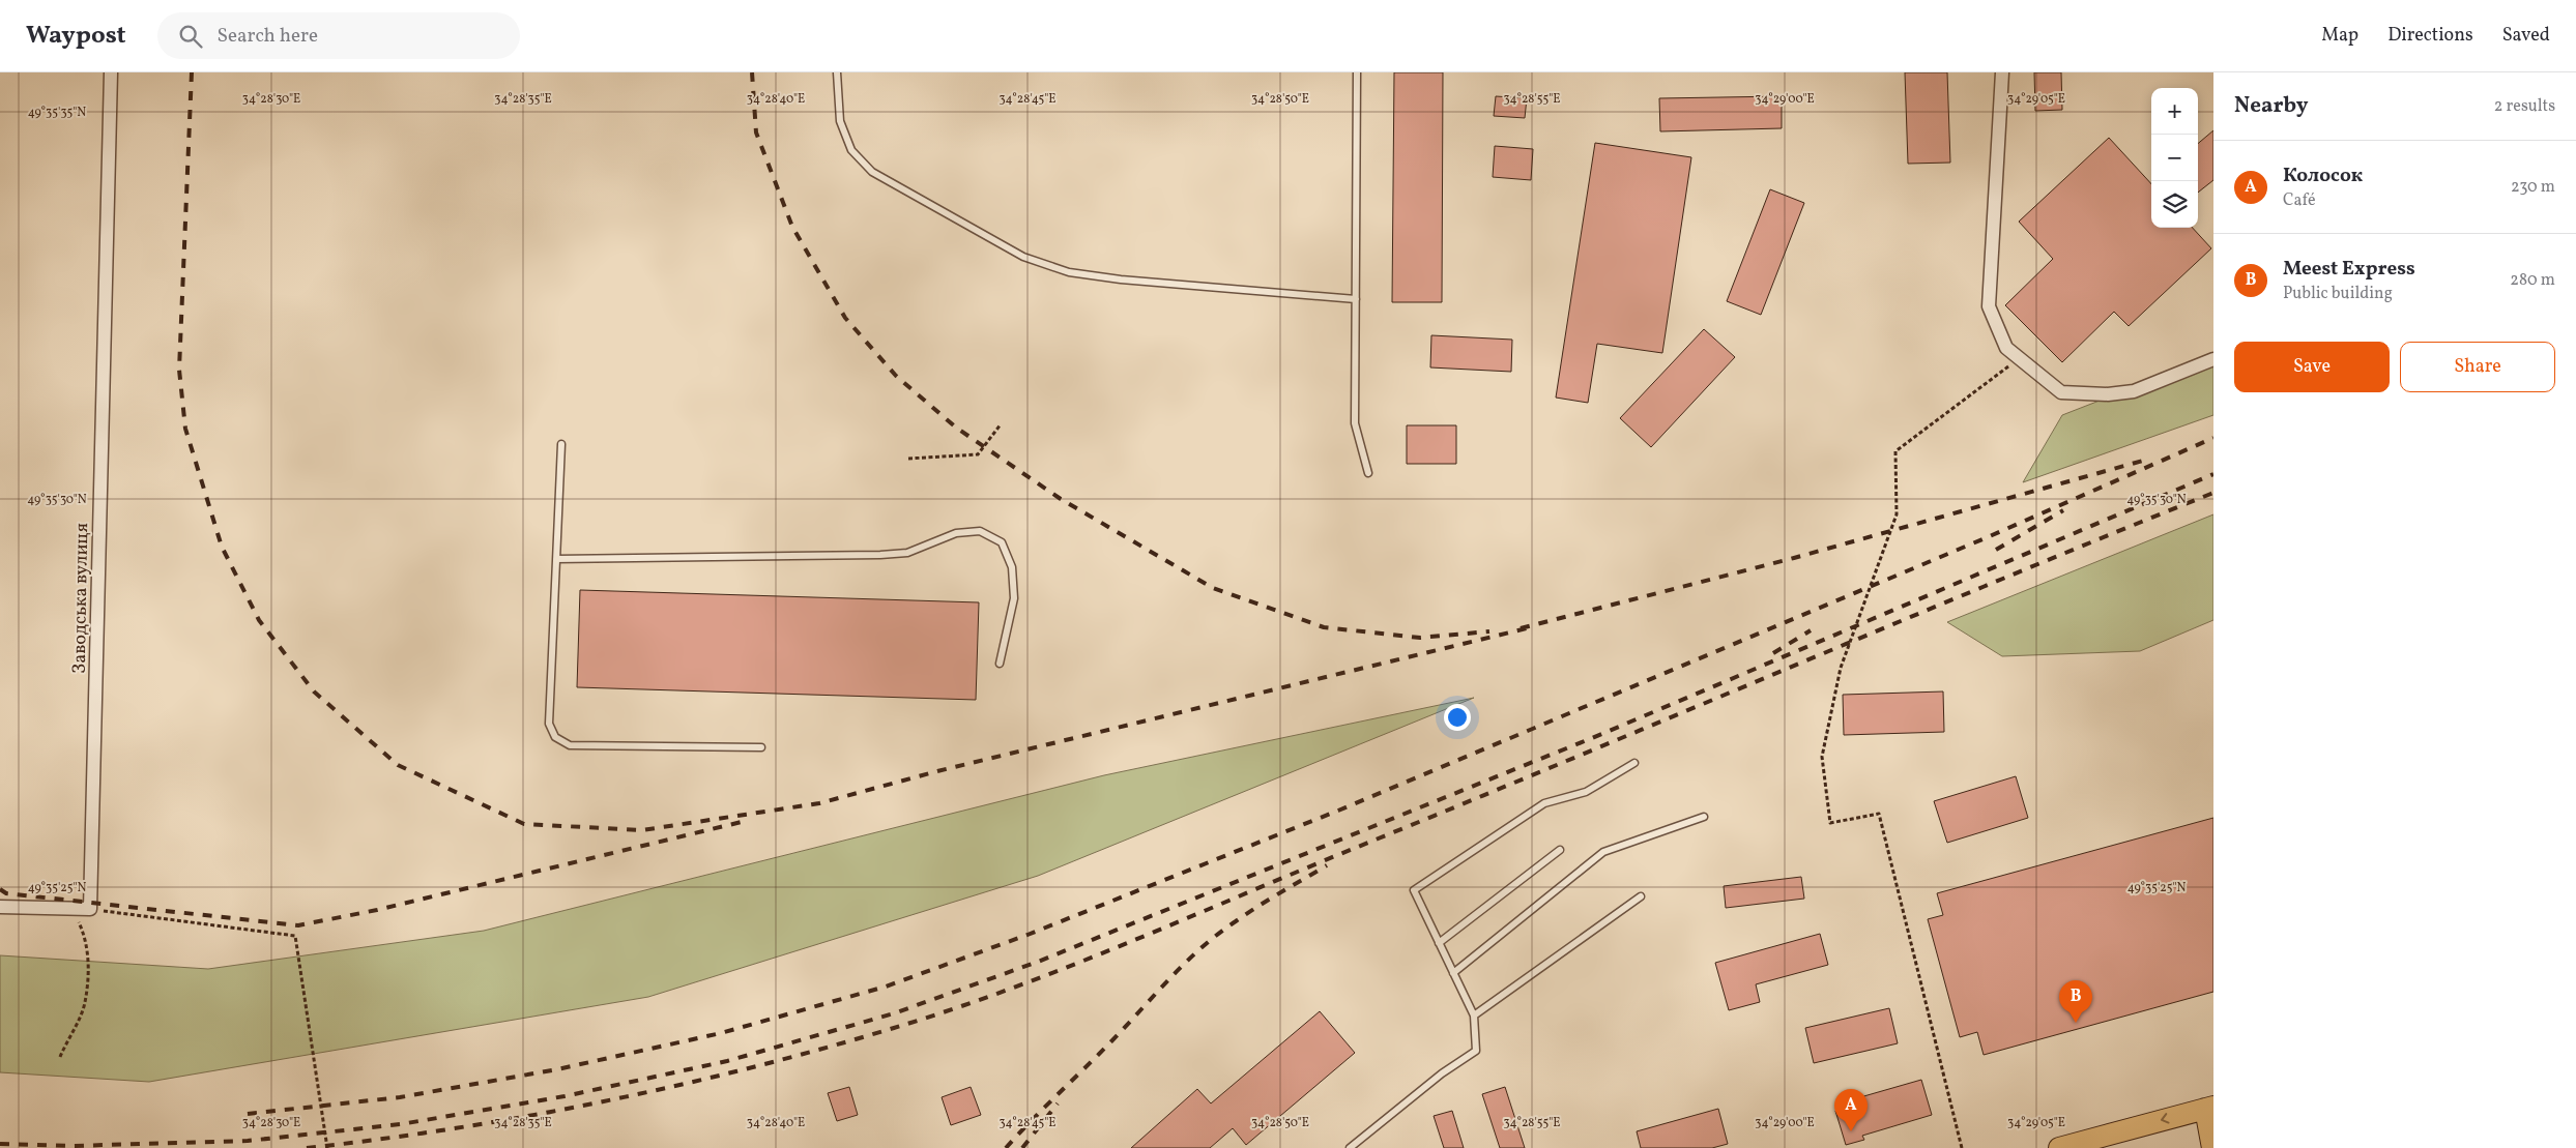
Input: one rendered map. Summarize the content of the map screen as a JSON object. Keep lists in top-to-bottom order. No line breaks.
{"streets":{"street":["Заводська вулиця"]},"page":{"header":"Waypost","search":"Search here","nav":["Map","Directions","Saved"],"heading":["Nearby","2 results"],"map_buttons":["+","−"],"list":[{"mark":"A","name":"Колосок","note":"Café","value":"230 m"},{"mark":"B","name":"Meest Express","note":"Public building","value":"280 m"}],"buttons":["Save","Share"],"pins":["B","A"]},"coordinates":["34°28'30\"E","34°28'35\"E","34°28'40\"E","34°28'45\"E","34°28'50\"E","34°28'55\"E","34°29'00\"E","34°29'05\"E","49°35'35\"N","49°35'30\"N","49°35'25\"N"]}
